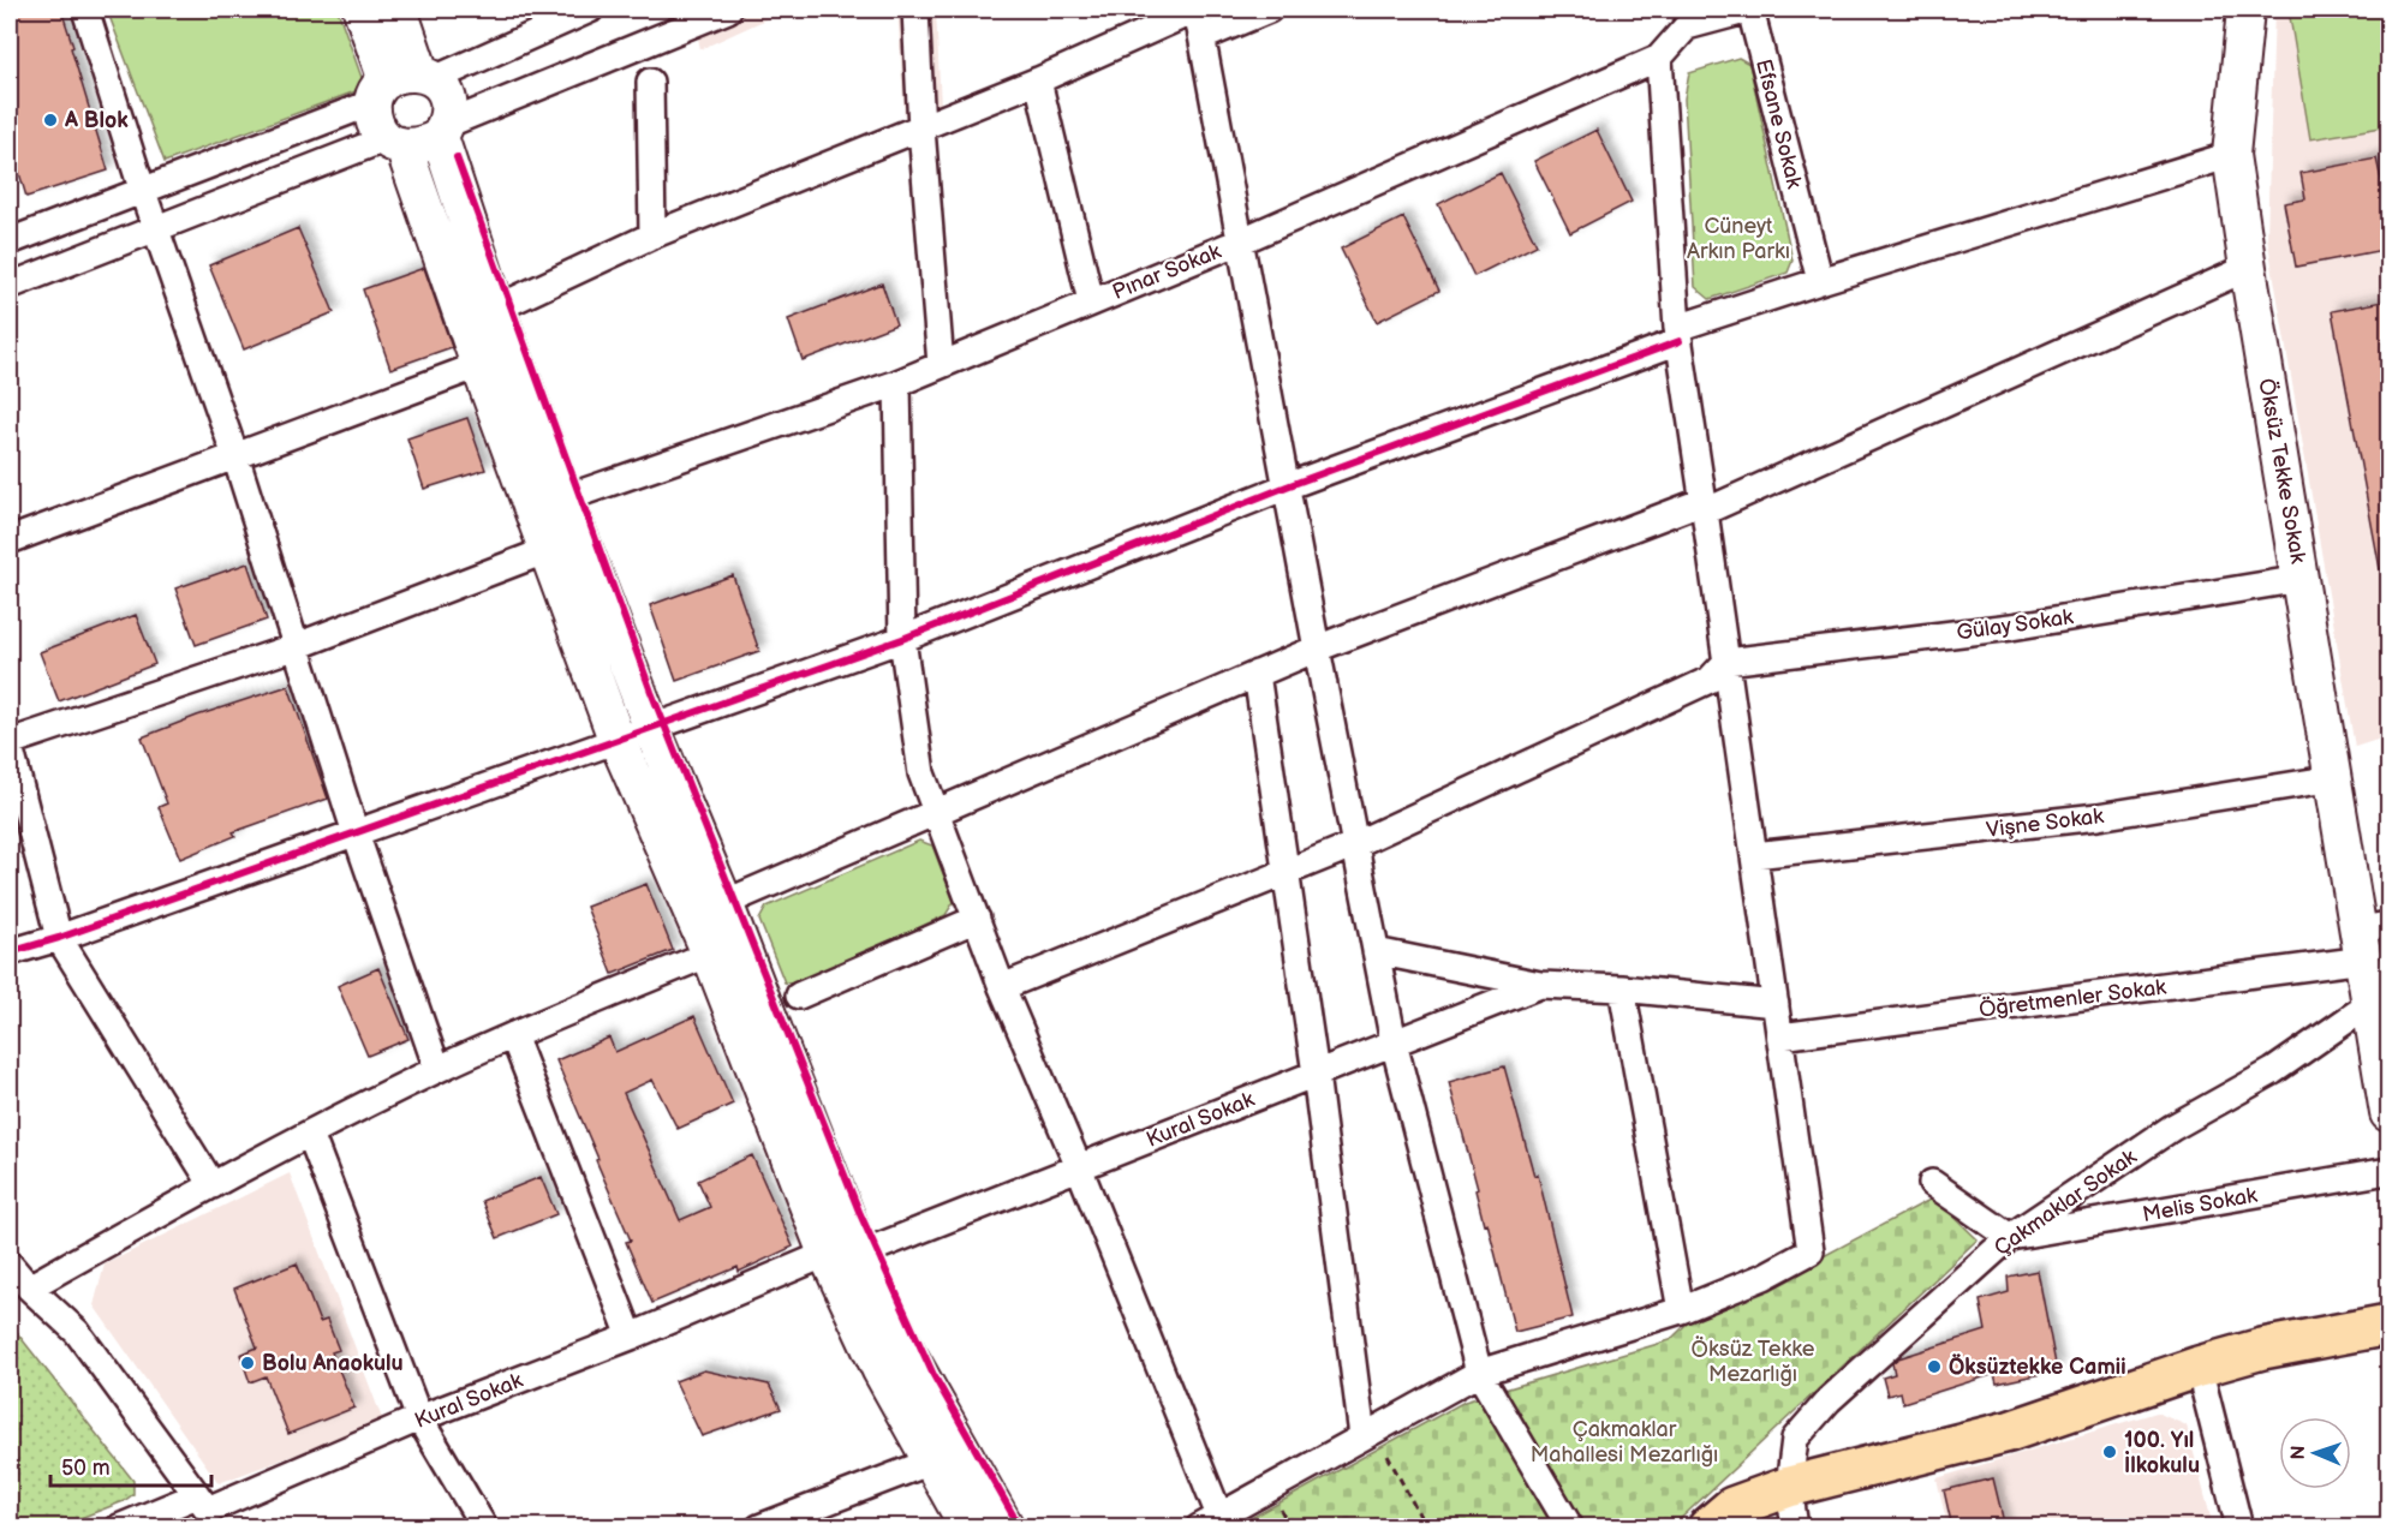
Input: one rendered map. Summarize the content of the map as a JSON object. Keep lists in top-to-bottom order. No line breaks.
{"streets":{"main road":["Öksüz Tekke Sokak"],"street":["Efsane Sokak","Pınar Sokak","Gülay Sokak","Vişne Sokak","Öğretmenler Sokak","Kural Sokak","Çakmaklar Sokak","Melis Sokak"]},"crossings":[["Efsane Sokak","Pınar Sokak"],["Öksüz Tekke Sokak","Gülay Sokak"],["Öksüz Tekke Sokak","Vişne Sokak"],["Öksüz Tekke Sokak","Öğretmenler Sokak"],["Öksüz Tekke Sokak","Çakmaklar Sokak"],["Çakmaklar Sokak","Melis Sokak"]],"parks":["Cüneyt Arkın Parkı","Öksüz Tekke Mezarlığı","Çakmaklar Mahallesi Mezarlığı"],"places":["A Blok","Bolu Anaokulu","Öksüztekke Camii","100. Yıl İlkokulu"],"scale_bar":"50 m","north":"left"}
